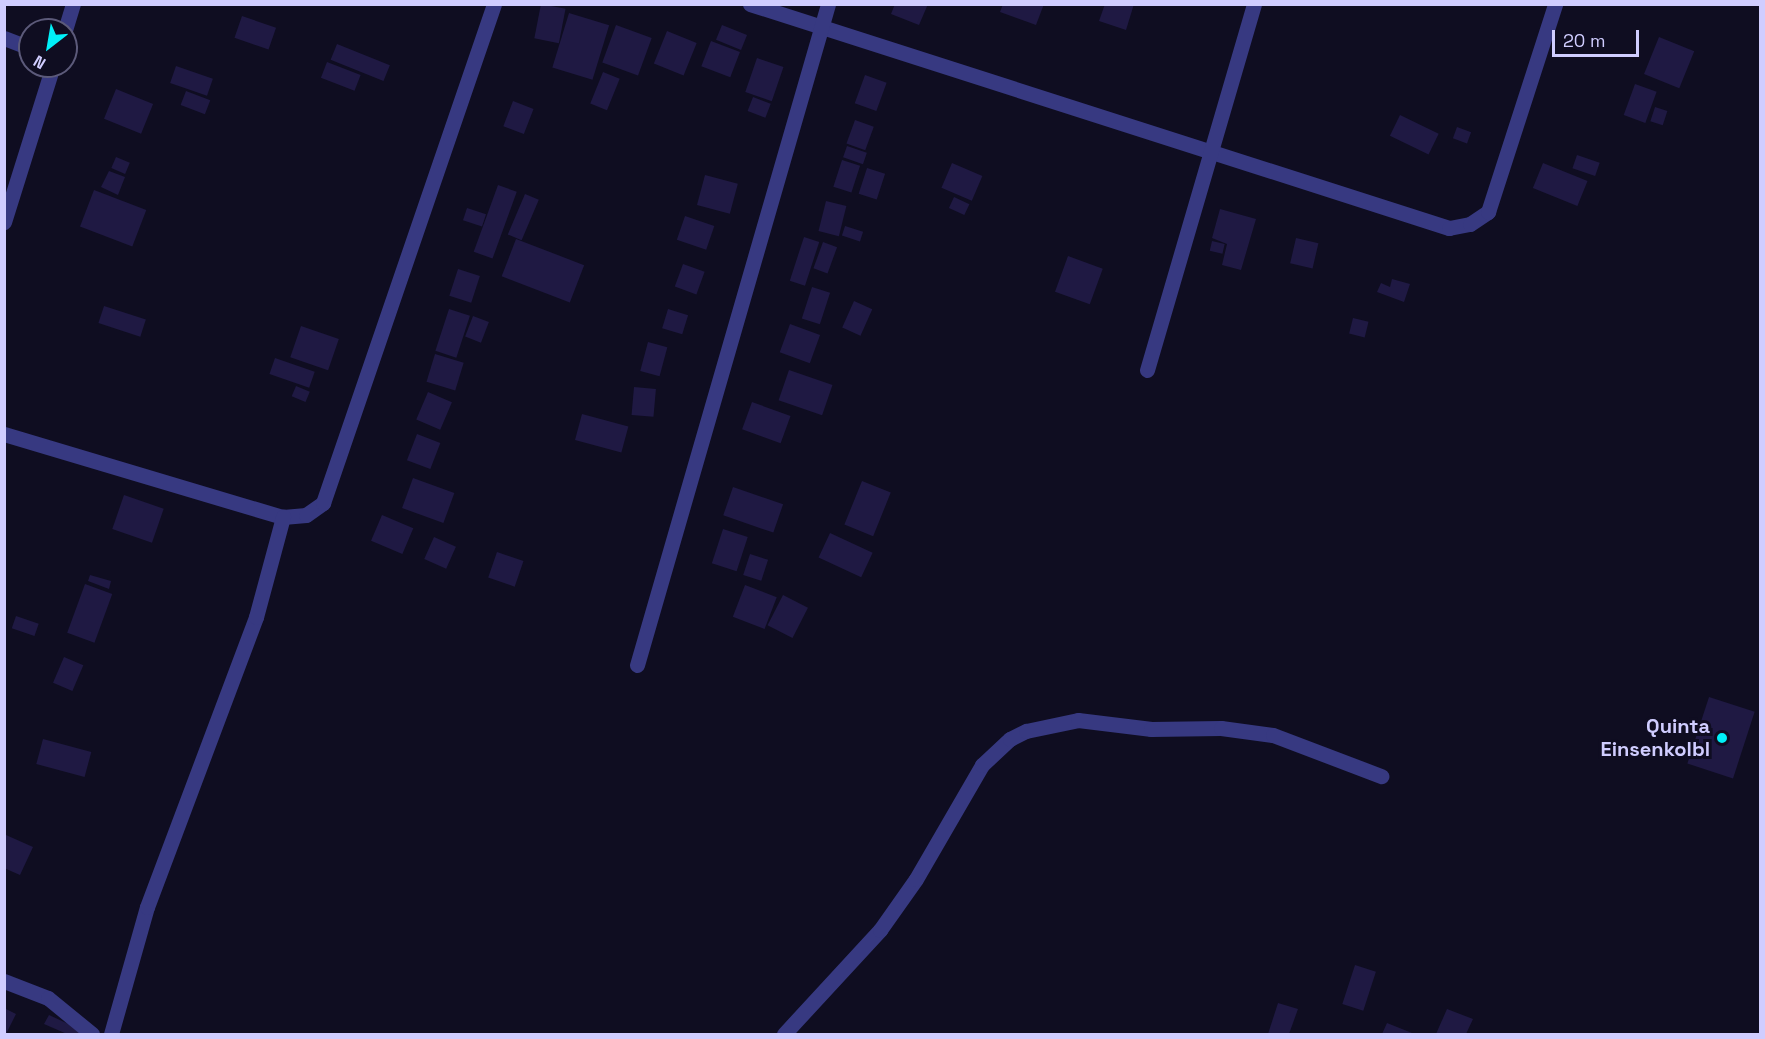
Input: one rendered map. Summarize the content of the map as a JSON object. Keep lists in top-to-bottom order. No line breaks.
{"places":["Quinta Einsenkolbl"],"scale_bar":"20 m","north":"bottom left"}
